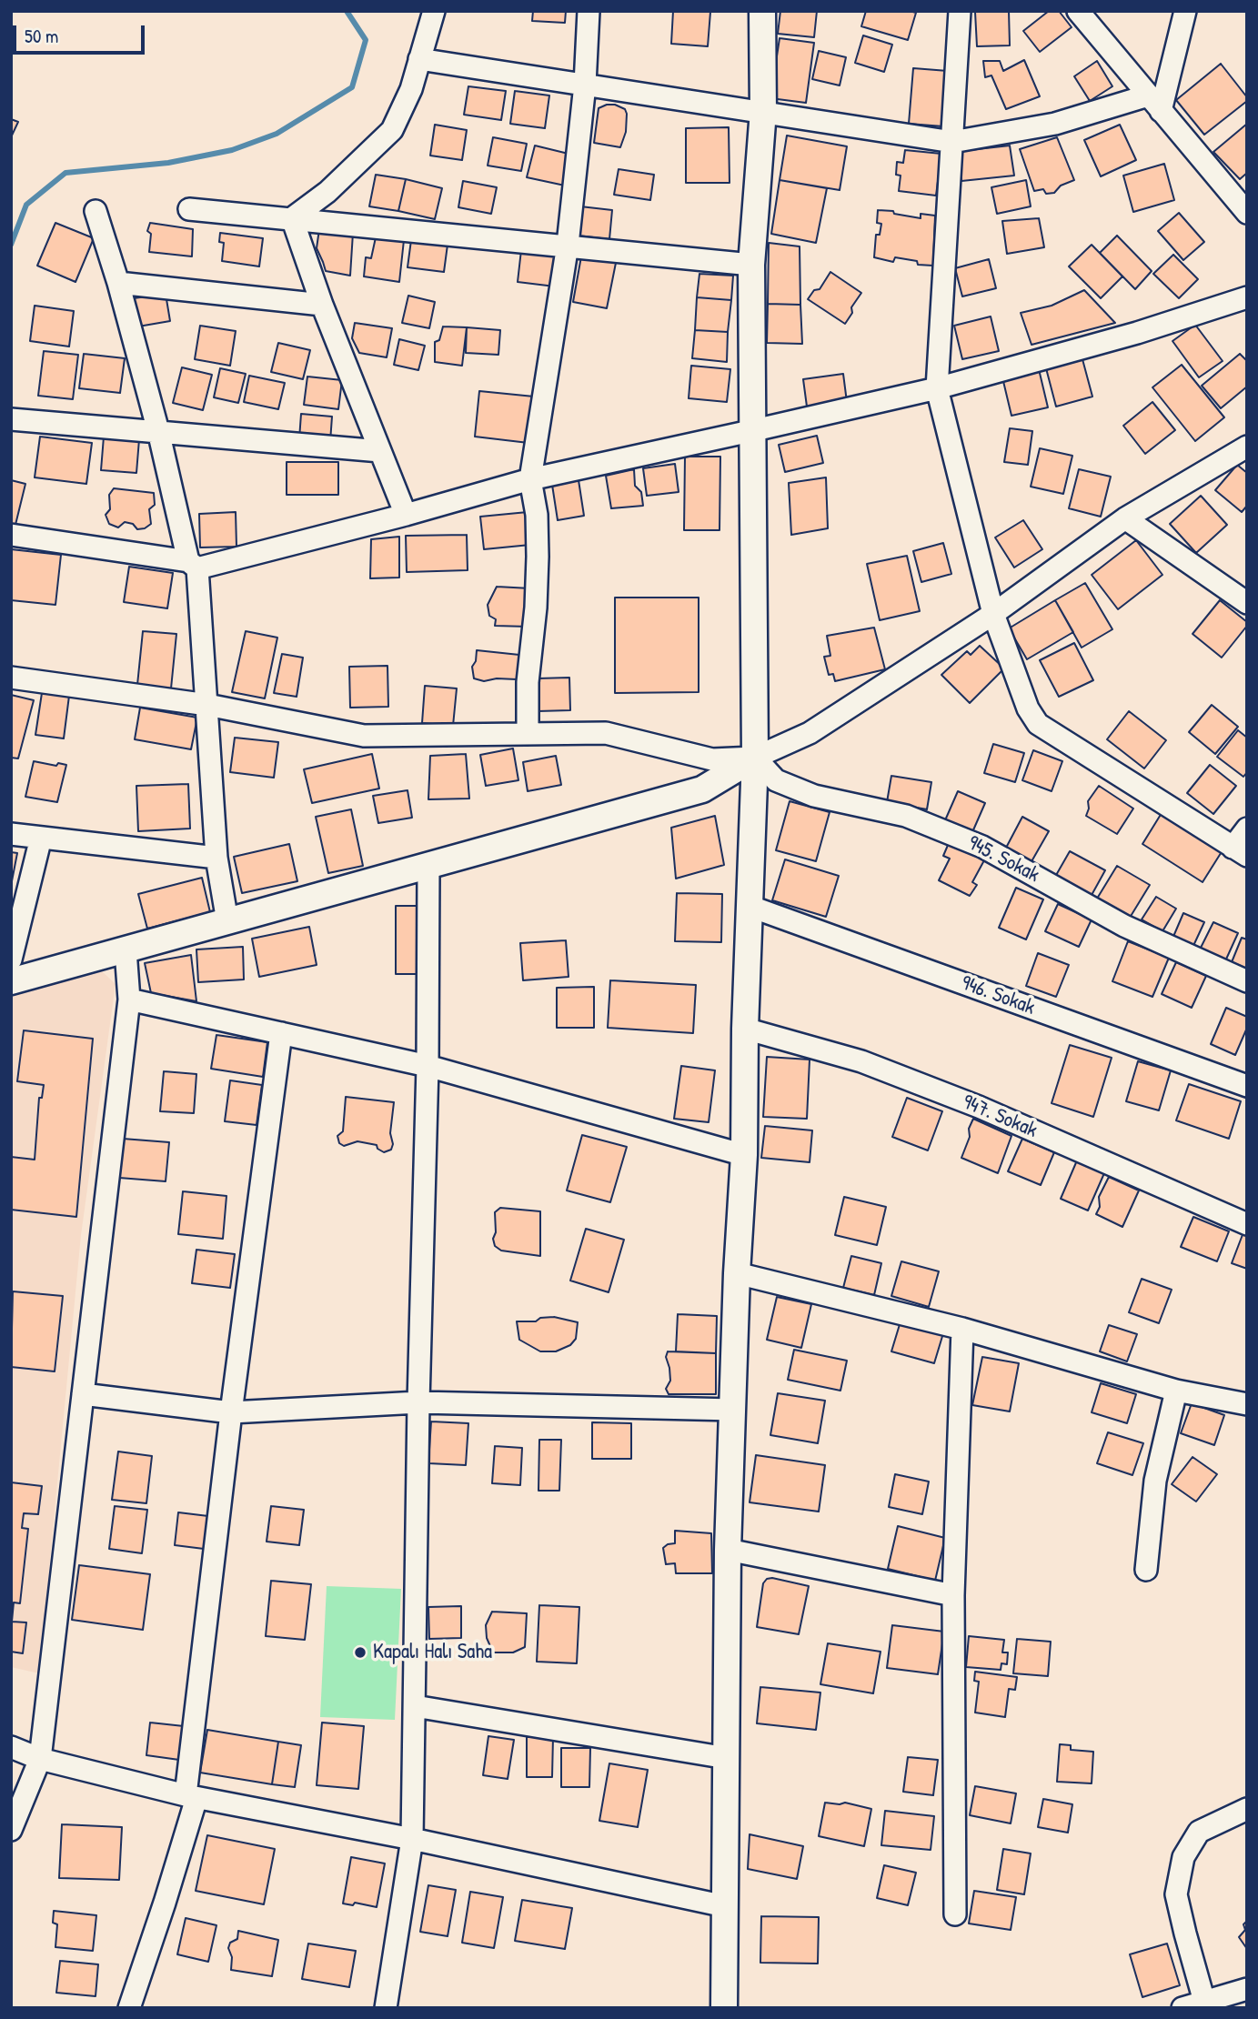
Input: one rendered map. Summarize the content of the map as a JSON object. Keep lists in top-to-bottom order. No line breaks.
{"streets":{"street":["945. Sokak","946. Sokak","947. Sokak"]},"places":["Kapalı Halı Saha"],"scale_bar":"50 m"}
